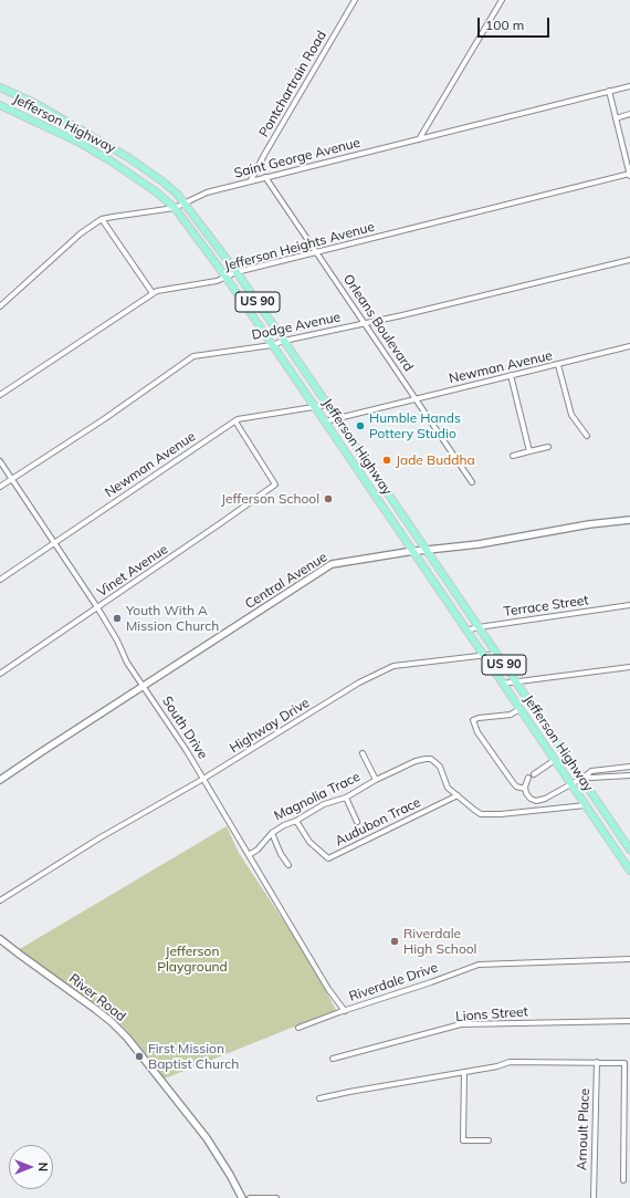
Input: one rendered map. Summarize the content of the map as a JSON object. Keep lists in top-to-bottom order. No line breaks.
{"streets":{"main road":["Jefferson Highway","US 90","Central Avenue","River Road"],"street":["Pontchartrain Road","Saint George Avenue","Jefferson Heights Avenue","Orleans Boulevard","Dodge Avenue","Newman Avenue","Vinet Avenue","Terrace Street","Highway Drive","South Drive","Magnolia Trace","Audubon Trace","Riverdale Drive","Lions Street","Arnoult Place"]},"crossings":[["Pontchartrain Road","Saint George Avenue"],["Jefferson Highway","Saint George Avenue"],["Jefferson Highway","Jefferson Heights Avenue"],["Jefferson Highway","Dodge Avenue"],["Jefferson Highway","Newman Avenue"],["Jefferson Highway","Central Avenue"],["Jefferson Highway","Terrace Street"],["Jefferson Highway","Highway Drive"],["Saint George Avenue","Orleans Boulevard"],["Jefferson Heights Avenue","Orleans Boulevard"],["Orleans Boulevard","Dodge Avenue"],["Orleans Boulevard","Newman Avenue"],["Dodge Avenue","South Drive"],["Newman Avenue","Vinet Avenue"],["Newman Avenue","South Drive"],["Vinet Avenue","South Drive"],["Central Avenue","South Drive"],["Highway Drive","South Drive"],["South Drive","Magnolia Trace"],["South Drive","Riverdale Drive"],["Magnolia Trace","Audubon Trace"]],"parks":["Jefferson Playground"],"places":["Humble Hands Pottery Studio","Jade Buddha","Jefferson School","Youth With A Mission Church","Riverdale High School","First Mission Baptist Church"],"scale_bar":"100 m","north":"right"}
